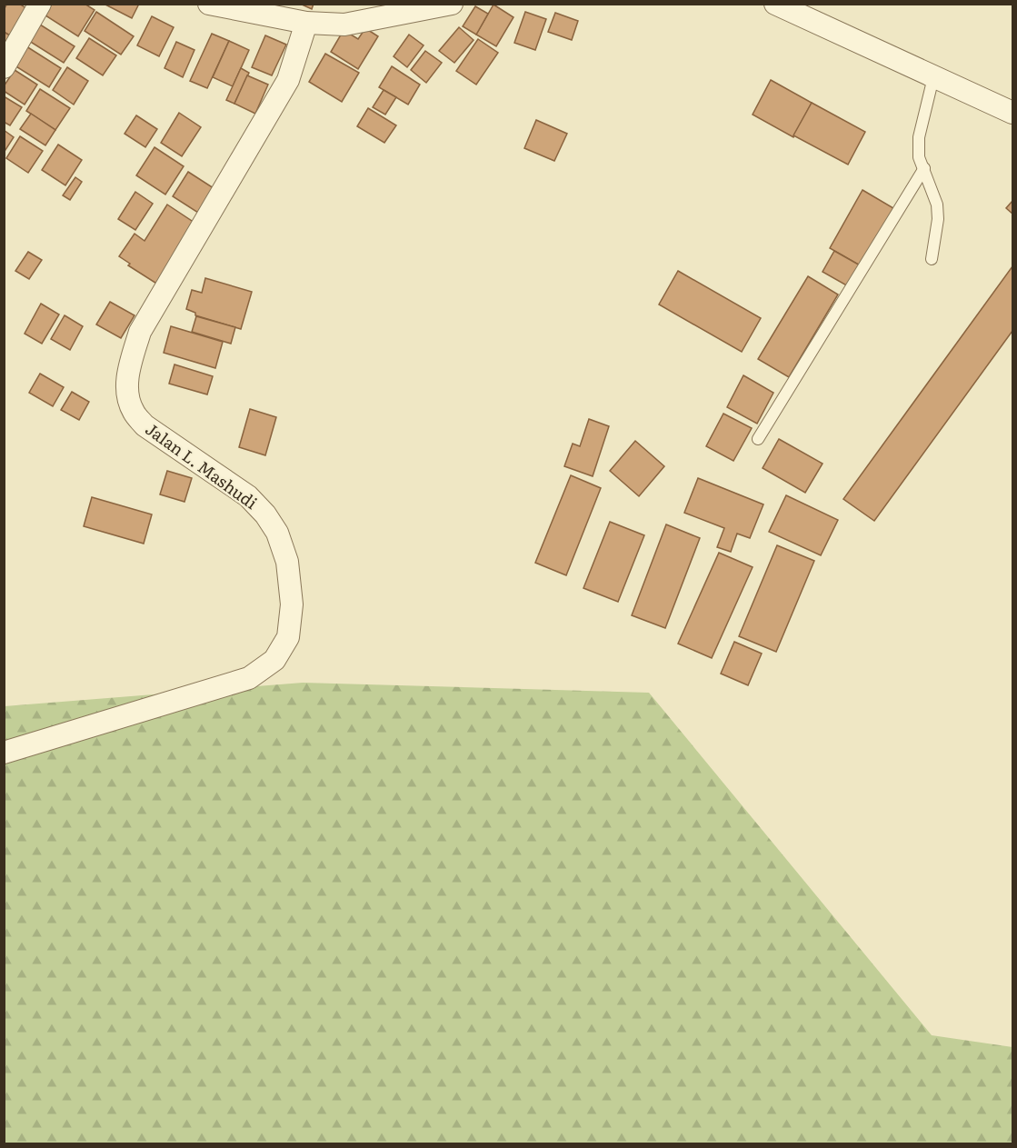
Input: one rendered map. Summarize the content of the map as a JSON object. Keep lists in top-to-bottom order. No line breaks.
{"streets":{"street":["Jalan L. Mashudi"]}}
